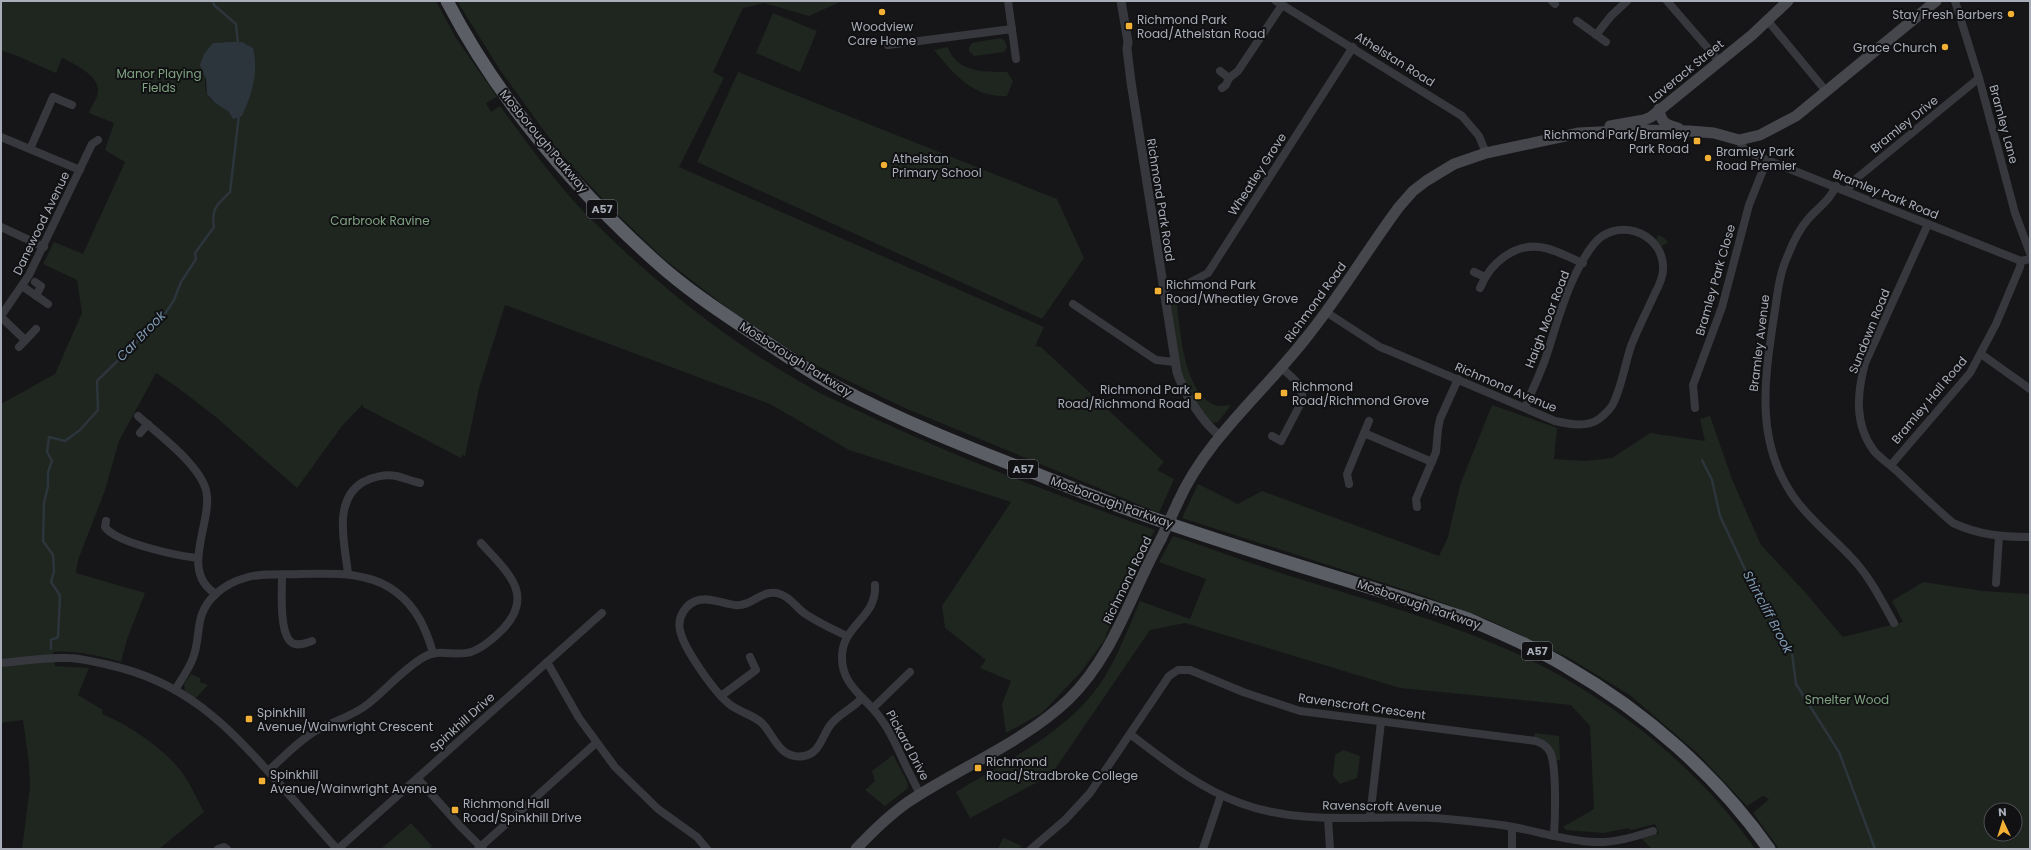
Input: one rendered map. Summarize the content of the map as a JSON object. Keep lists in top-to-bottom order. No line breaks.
{"streets":{"highway":["Mosborough Parkway","A57"],"main road":["Laverack Street","Richmond Road"],"street":["Athelstan Road","Bramley Drive","Bramley Lane","Wheatley Grove","Bramley Park Road","Richmond Park Road","Danewood Avenue","Bramley Park Close","Haigh Moor Road","Sundown Road","Bramley Avenue","Richmond Avenue","Bramley Hall Road","Ravenscroft Crescent","Spinkhill Drive","Pickard Drive","Ravenscroft Avenue"]},"crossings":[["Athelstan Road","Wheatley Grove"],["Athelstan Road","Richmond Road"],["Laverack Street","Richmond Road"],["Bramley Drive","Bramley Lane"],["Bramley Drive","Bramley Park Road"],["Wheatley Grove","Richmond Park Road"],["Bramley Park Road","Bramley Park Close"],["Bramley Park Road","Richmond Road"],["Bramley Park Road","Sundown Road"],["Bramley Park Road","Bramley Avenue"],["Bramley Park Road","Bramley Hall Road"],["Richmond Park Road","Richmond Road"],["Richmond Road","Richmond Avenue"],["Richmond Road","Pickard Drive"],["Haigh Moor Road","Richmond Avenue"],["Sundown Road","Bramley Hall Road"],["Ravenscroft Crescent","Ravenscroft Avenue"]],"water":["Car Brook","Shirtcliff Brook"],"parks":["Manor Playing Fields","Carbrook Ravine","Smelter Wood"],"places":{"other":["Woodview Care Home","Stay Fresh Barbers","Grace Church","Bramley Park Road Premier","Athelstan Primary School"],"transit":["Richmond Park Road/Athelstan Road","Richmond Park/Bramley Park Road","Richmond Park Road/Wheatley Grove","Richmond Road/Richmond Grove","Richmond Park Road/Richmond Road","Spinkhill Avenue/Wainwright Crescent","Richmond Road/Stradbroke College","Spinkhill Avenue/Wainwright Avenue","Richmond Hall Road/Spinkhill Drive"]},"north":"top"}
